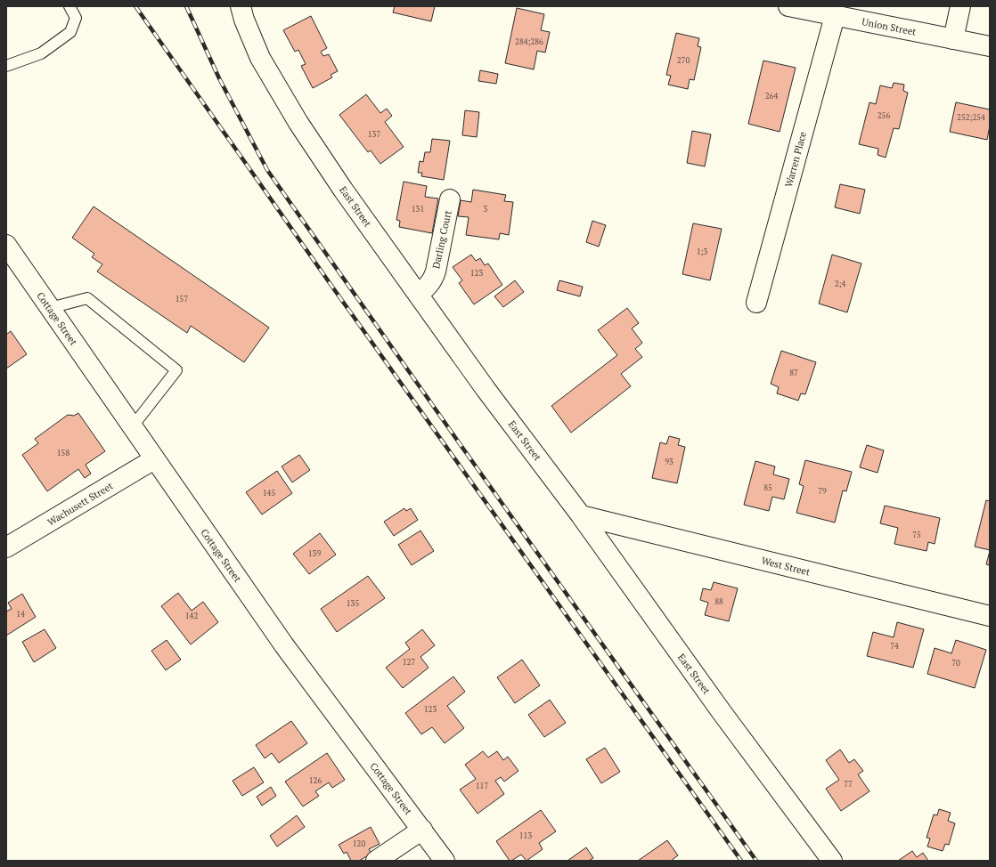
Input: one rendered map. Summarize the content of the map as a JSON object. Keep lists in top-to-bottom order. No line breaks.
{"streets":{"street":["Union Street","Warren Place","East Street","Darling Court","Cottage Street","Wachusett Street","West Street"]},"crossings":[["Union Street","Warren Place"],["East Street","Darling Court"],["East Street","West Street"],["Cottage Street","Wachusett Street"]],"house_numbers":["284;286","270","264","256","252;254","137","131","3","1;3","123","2;4","157","87","158","93","85","79","145","75","139","88","135","14","142","74","127","70","123","126","77","117","113","120"]}
